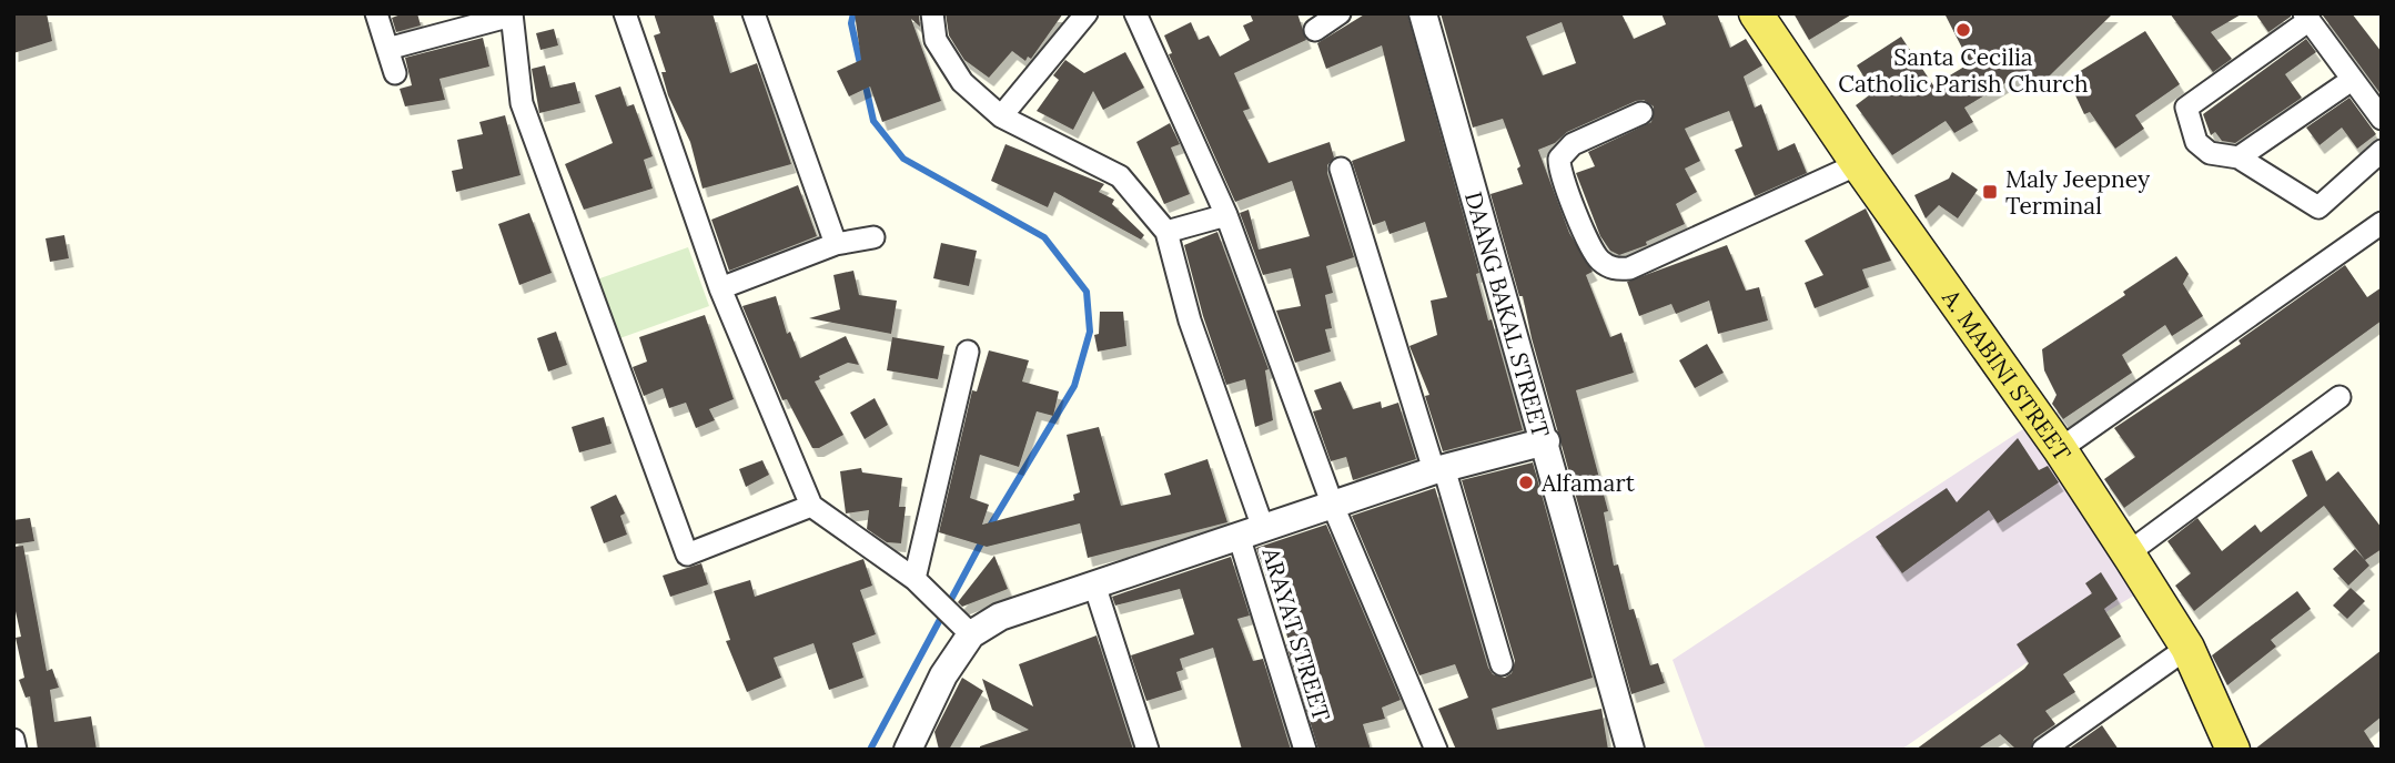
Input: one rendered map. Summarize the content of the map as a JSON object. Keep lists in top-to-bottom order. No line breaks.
{"streets":{"main road":["A. MABINI STREET"],"street":["DAANG BAKAL STREET","ARAYAT STREET"]},"places":{"other":["Santa Cecilia Catholic Parish Church","Alfamart"],"transit":["Maly Jeepney Terminal"]}}
